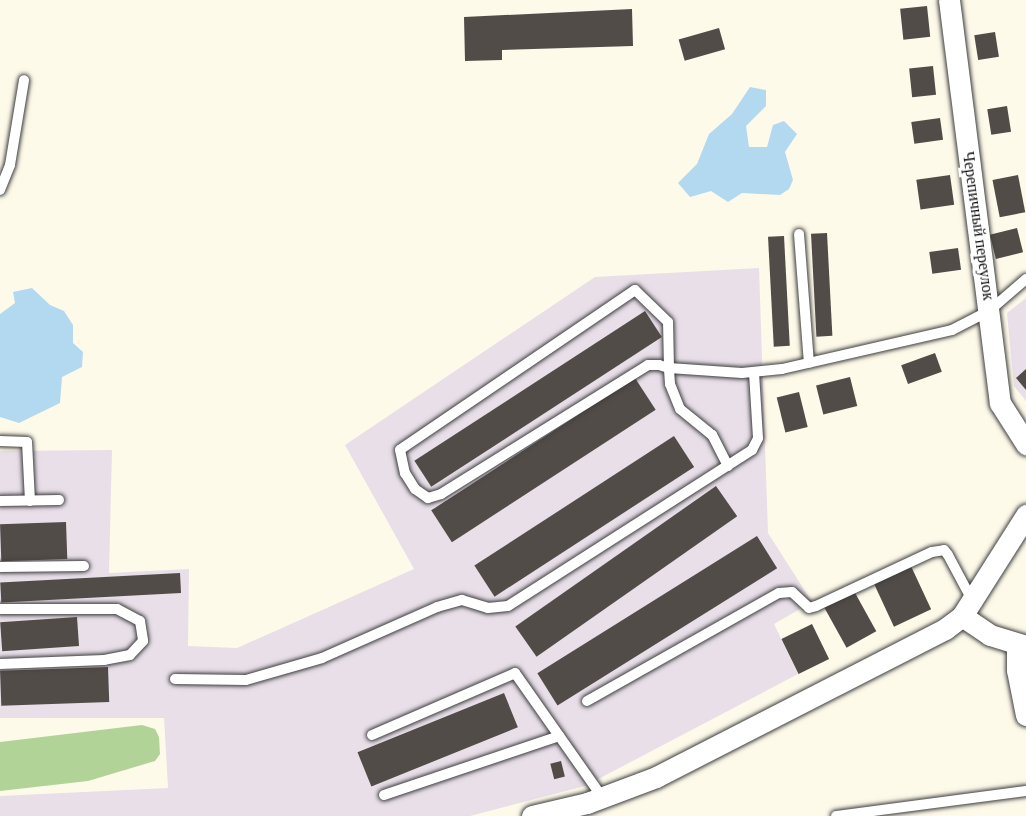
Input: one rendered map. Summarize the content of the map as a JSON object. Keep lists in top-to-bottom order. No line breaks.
{"streets":{"street":["Черепичный переулок"]}}
